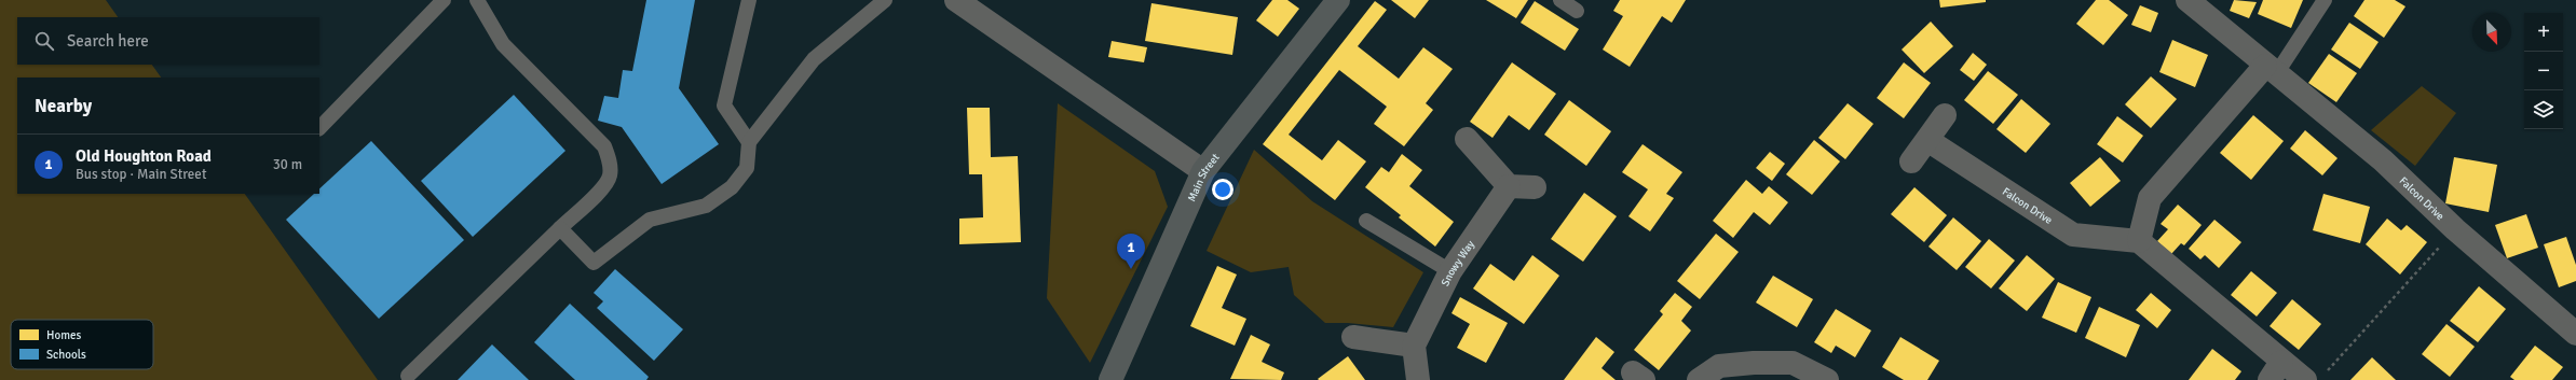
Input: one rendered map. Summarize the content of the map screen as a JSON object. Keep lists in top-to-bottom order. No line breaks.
{"streets":{"main road":["Main Street"],"street":["Falcon Drive","Snowy Way"]},"legend":["Homes","Schools"],"north":"bottom right","page":{"map_buttons":["+","−"],"search":"Search here","heading":"Nearby","list":[{"mark":"1","name":"Old Houghton Road","note":"Bus stop · Main Street","value":"30 m"}],"pins":"1"}}
